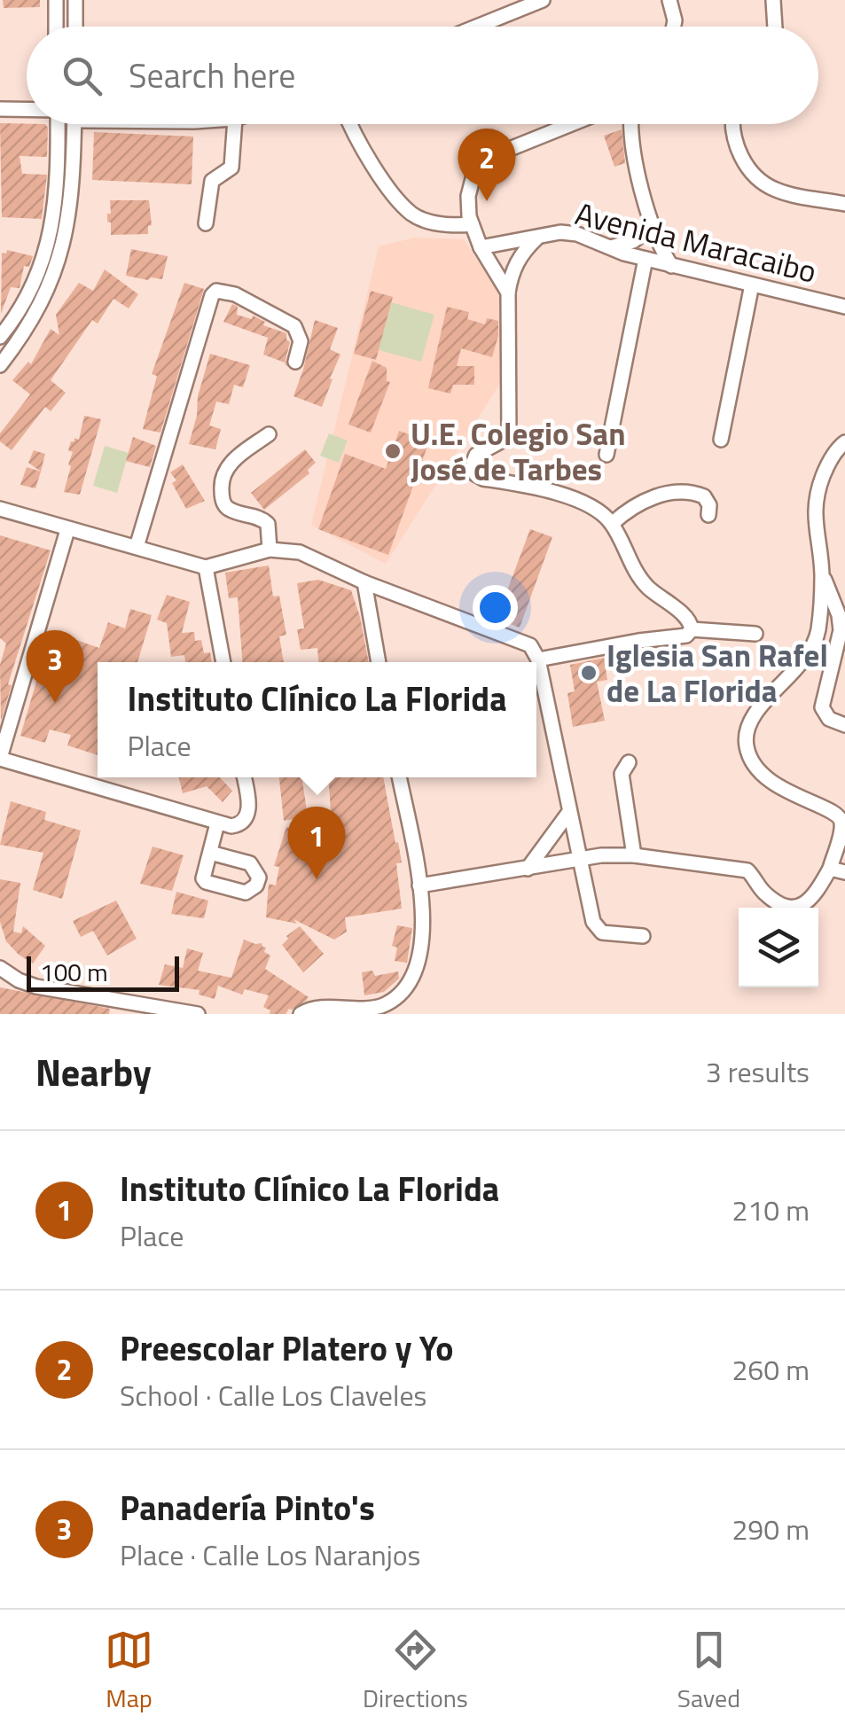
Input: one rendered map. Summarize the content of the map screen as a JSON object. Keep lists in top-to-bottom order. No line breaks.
{"streets":{"street":["Avenida Maracaibo"]},"places":["U.E. Colegio San José de Tarbes","Iglesia San Rafel de La Florida"],"scale_bar":"100 m","page":{"search":"Search here","pins":["2","3","1"],"popup":["Instituto Clínico La Florida","Place"],"scale":"100 m","heading":["Nearby","3 results"],"list":[{"mark":"1","name":"Instituto Clínico La Florida","note":"Place","value":"210 m"},{"mark":"2","name":"Preescolar Platero y Yo","note":"School · Calle Los Claveles","value":"260 m"},{"mark":"3","name":"Panadería Pinto's","note":"Place · Calle Los Naranjos","value":"290 m"}],"nav":["Map","Directions","Saved"]}}
